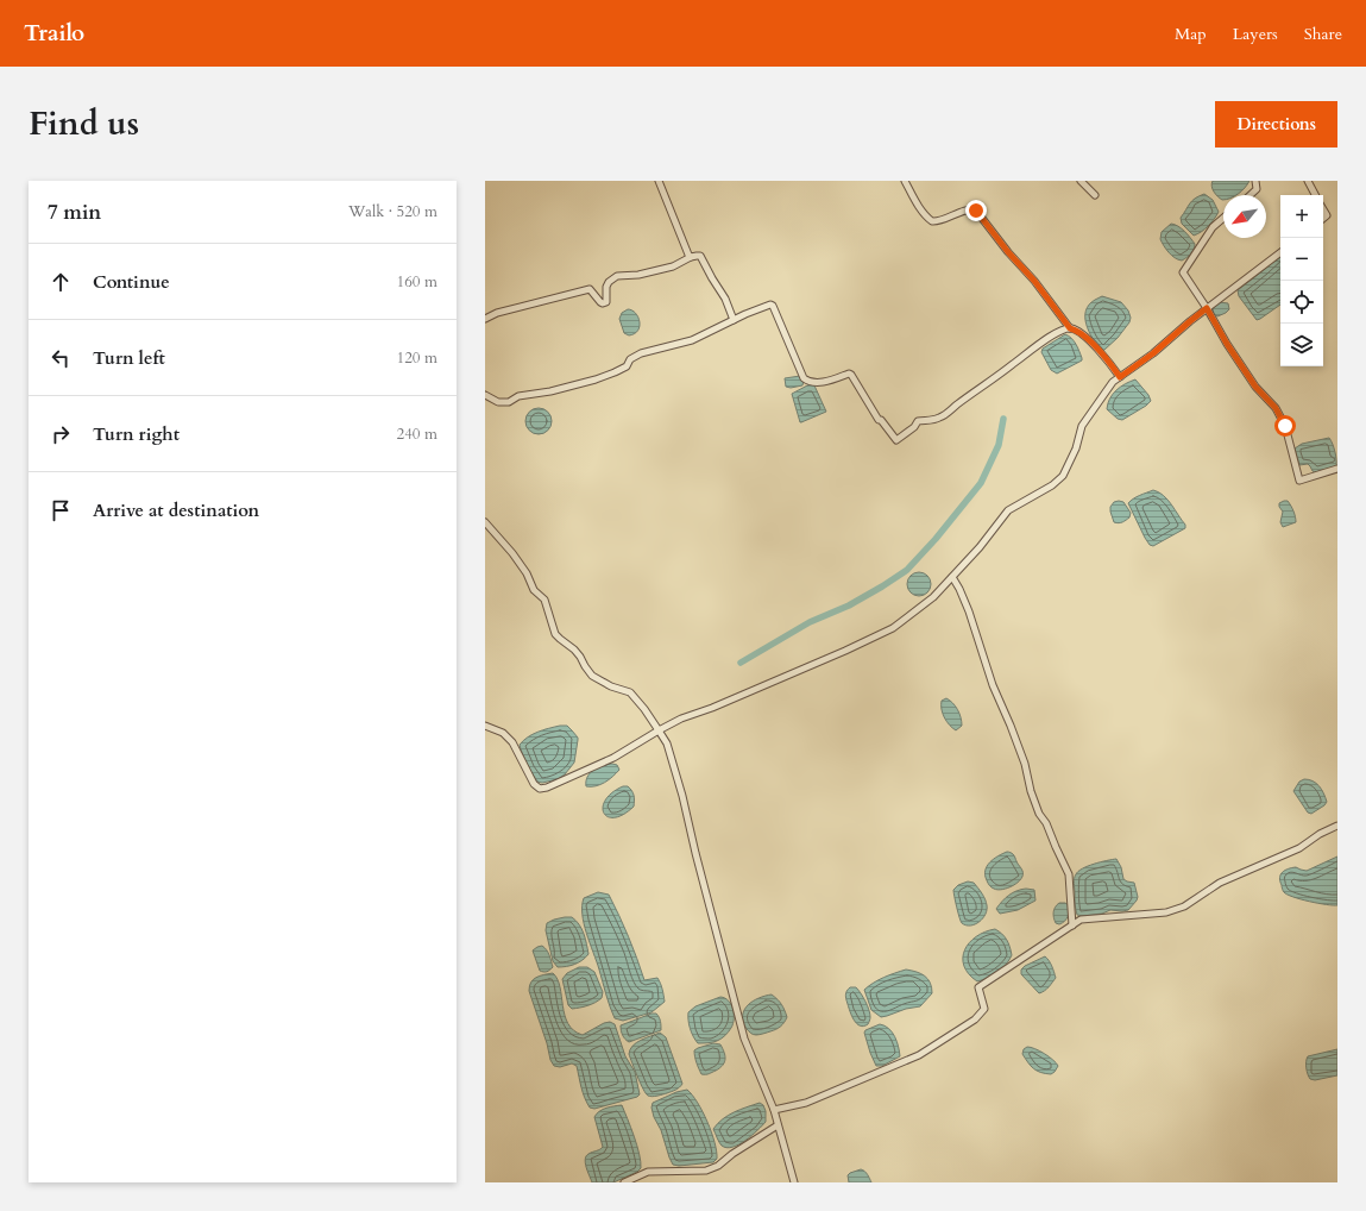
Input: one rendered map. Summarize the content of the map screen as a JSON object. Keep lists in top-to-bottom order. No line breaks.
{"north":"bottom left","page":{"header":"Trailo","nav":["Map","Layers","Share"],"title":"Find us","buttons":"Directions","heading":["7 min","Walk · 520 m"],"map_buttons":["+","−"],"list":[["Continue","160 m"],["Turn left","120 m"],["Turn right","240 m"],"Arrive at destination"]}}
